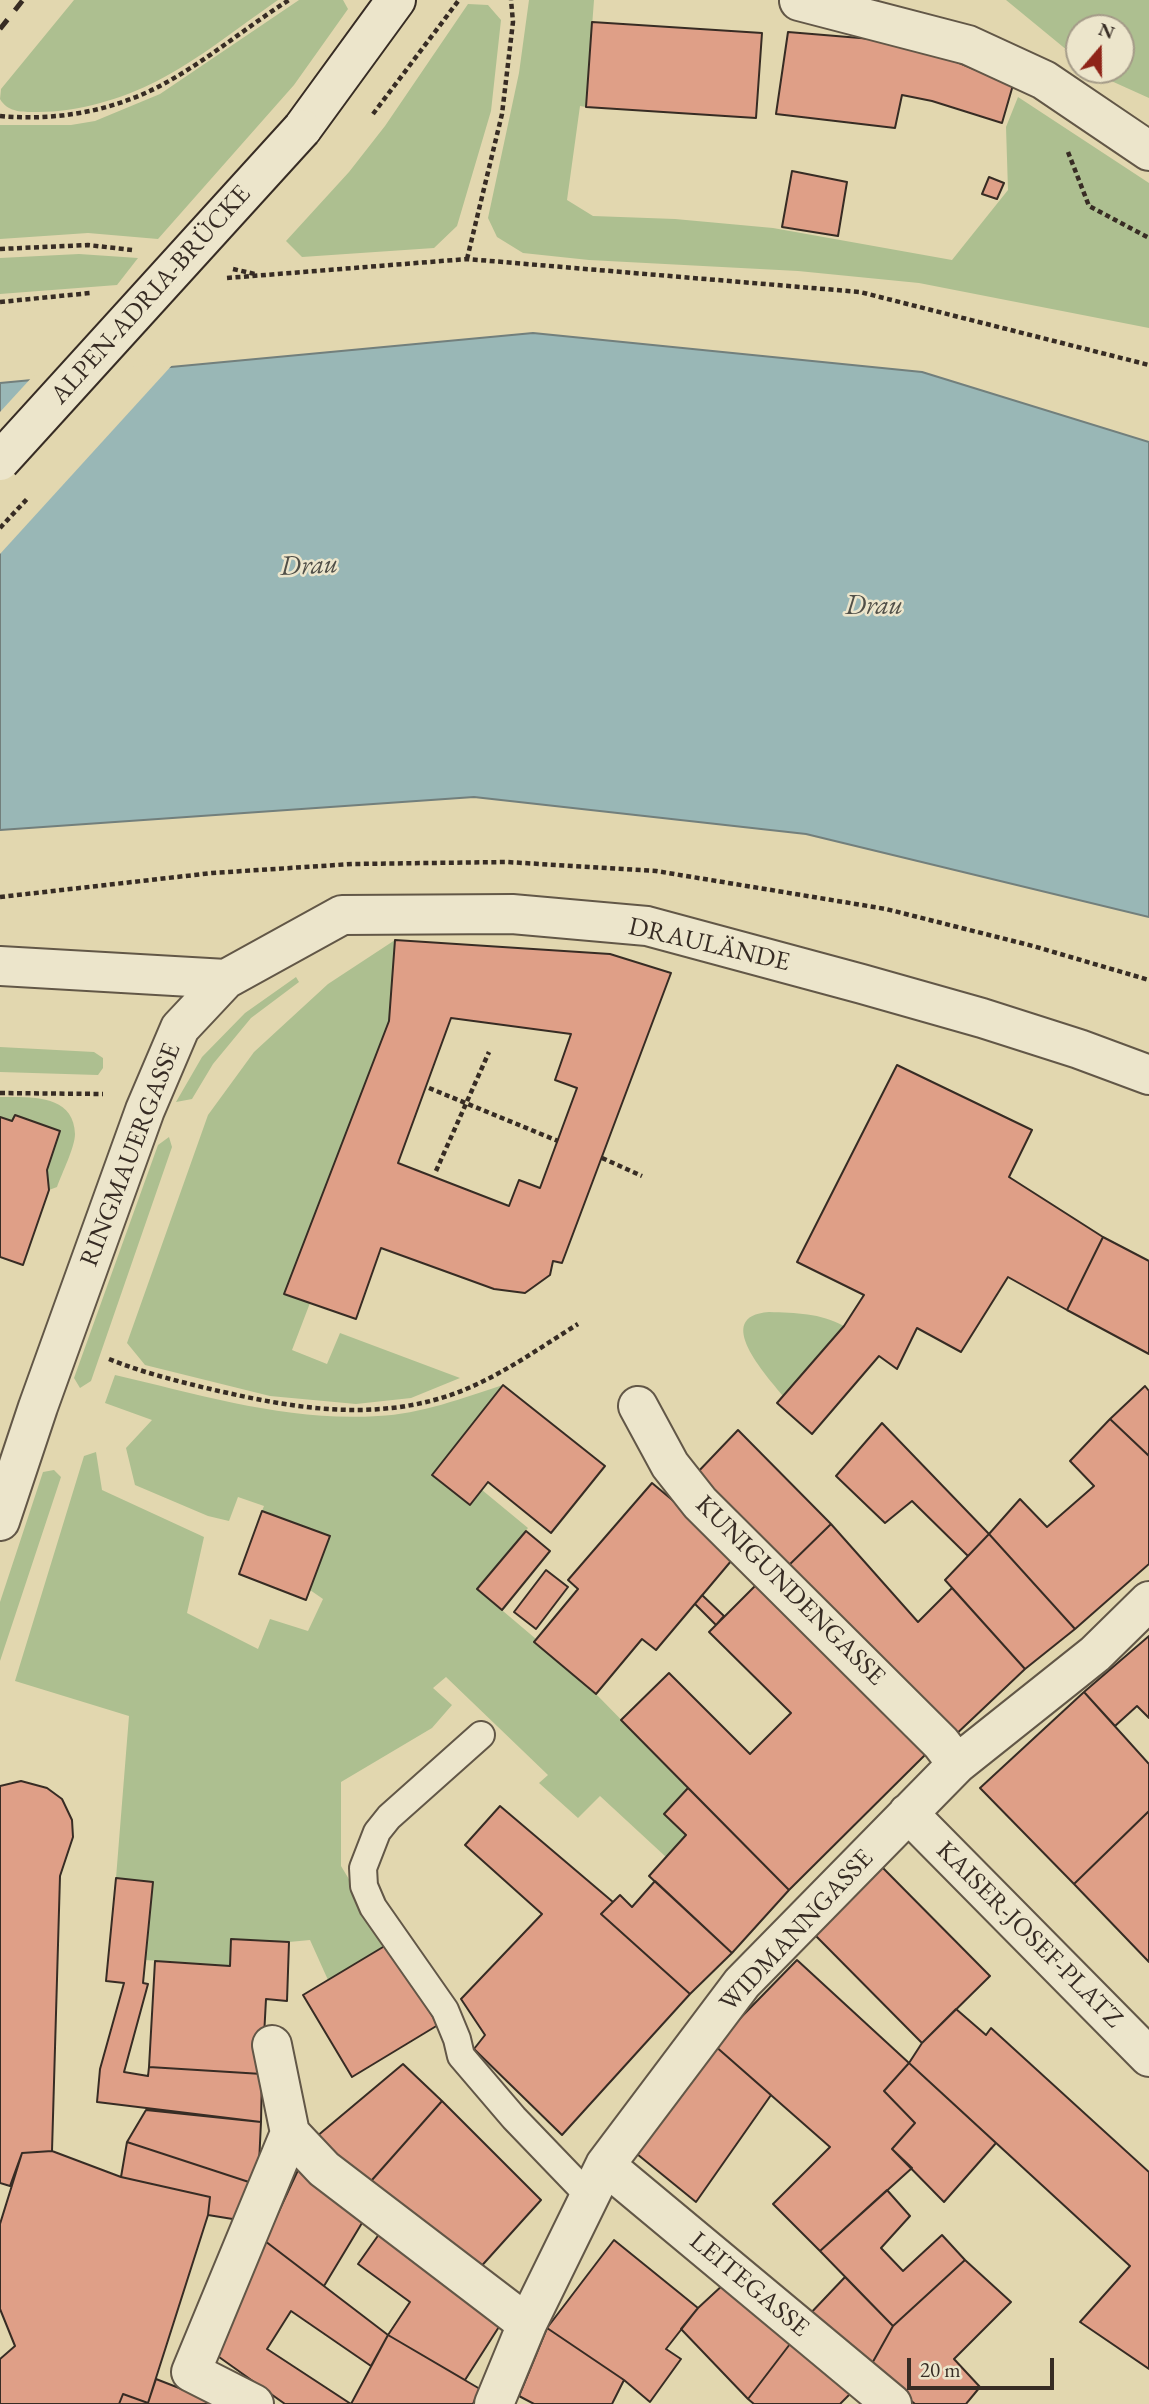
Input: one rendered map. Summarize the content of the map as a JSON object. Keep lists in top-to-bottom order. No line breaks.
{"streets":{"street":["ALPEN-ADRIA-BRÜCKE","DRAULÄNDE","RINGMAUERGASSE","KUNIGUNDENGASSE","WIDMANNGASSE","KAISER-JOSEF-PLATZ","LEITEGASSE"]},"crossings":[["DRAULÄNDE","RINGMAUERGASSE"],["KUNIGUNDENGASSE","WIDMANNGASSE"],["WIDMANNGASSE","KAISER-JOSEF-PLATZ"],["WIDMANNGASSE","LEITEGASSE"]],"water":["Drau"],"scale_bar":"20 m","north":"top"}
